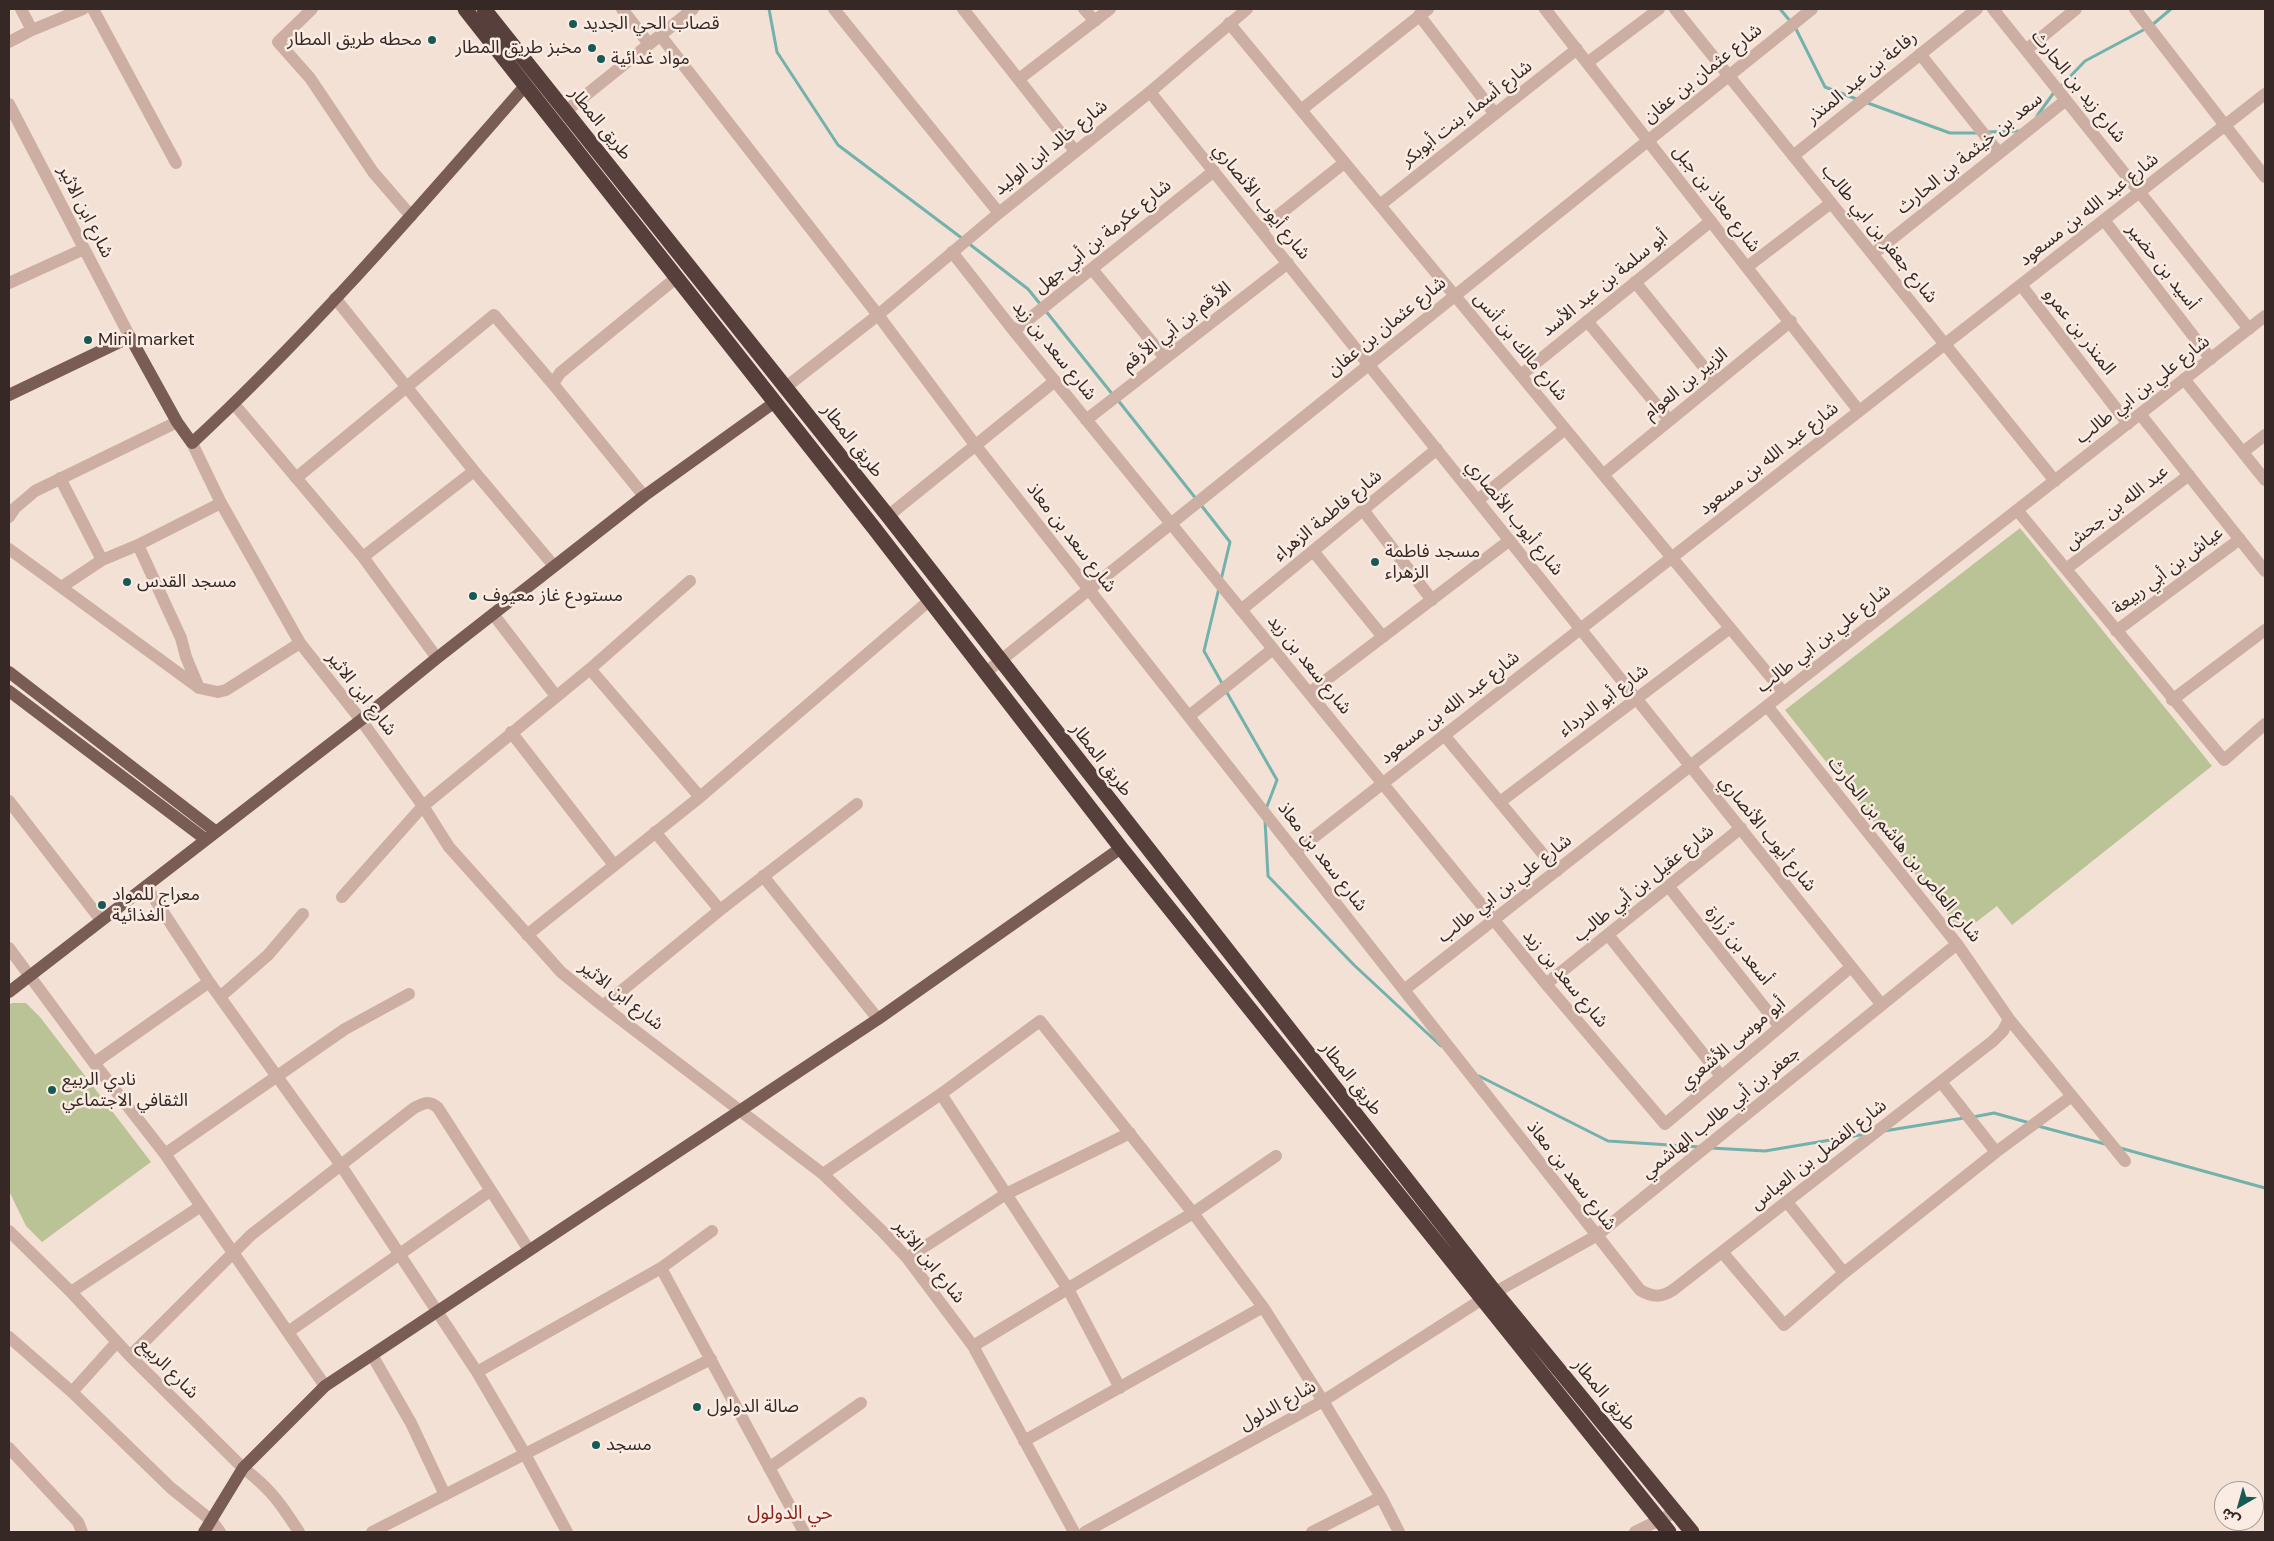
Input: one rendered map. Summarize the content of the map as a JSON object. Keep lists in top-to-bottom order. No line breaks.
{"streets":{"highway":["طريق المطار"],"street":["شارع عثمان بن عفان","رفاعة بن عبد المنذر","شارع زيد بن الحارث","شارع أسماء بنت أبوبكر","شارع خالد ابن الوليد","سعد بن خيثمة بن الحارث","شارع معاذ بن جبل","شارع أيوب الأنصاري","شارع عبد الله بن مسعود","شارع ابن الاثير","شارع جعفر بن ابي طالب","شارع عكرمة بن أبي جهل","أسيد بن حضير","أبو سلمة بن عبد الأسد","الأرقم بن أبي الأرقم","المنذر بن عمرو","شارع مالك بن أنس","شارع سعد بن زيد","الزبير بن العوام","شارع علي بن ابي طالب","عبد الله بن جحش","شارع فاطمة الزهراء","شارع سعد بن معاذ","عياش بن أبي ربيعة","شارع أبو الدرداء","شارع العاص بن هاشم بن الحارث","شارع عقيل بن أبي طالب","أسعد بن زُرارة","أبو موسى الأشعري","جعفر بن أبي طالب الهاشمي","شارع الفضل بن العباس","شارع الربيع","شارع الدلول"]},"crossings":[["شارع عثمان بن عفان","طريق المطار"],["شارع عثمان بن عفان","شارع معاذ بن جبل"],["شارع عثمان بن عفان","شارع أيوب الأنصاري"],["شارع عثمان بن عفان","شارع جعفر بن ابي طالب"],["شارع عثمان بن عفان","شارع مالك بن أنس"],["شارع عثمان بن عفان","شارع سعد بن زيد"],["شارع عثمان بن عفان","شارع سعد بن معاذ"],["رفاعة بن عبد المنذر","شارع جعفر بن ابي طالب"],["شارع زيد بن الحارث","سعد بن خيثمة بن الحارث"],["شارع زيد بن الحارث","شارع عبد الله بن مسعود"],["شارع زيد بن الحارث","شارع علي بن ابي طالب"],["شارع أسماء بنت أبوبكر","شارع معاذ بن جبل"],["شارع أسماء بنت أبوبكر","شارع مالك بن أنس"],["طريق المطار","شارع خالد ابن الوليد"],["طريق المطار","جعفر بن أبي طالب الهاشمي"],["طريق المطار","شارع الدلول"],["شارع خالد ابن الوليد","شارع أيوب الأنصاري"],["شارع خالد ابن الوليد","شارع مالك بن أنس"],["شارع خالد ابن الوليد","شارع سعد بن زيد"],["شارع خالد ابن الوليد","شارع سعد بن معاذ"],["سعد بن خيثمة بن الحارث","شارع جعفر بن ابي طالب"],["شارع معاذ بن جبل","شارع عبد الله بن مسعود"],["شارع معاذ بن جبل","أبو سلمة بن عبد الأسد"],["شارع معاذ بن جبل","الزبير بن العوام"],["شارع أيوب الأنصاري","شارع عبد الله بن مسعود"],["شارع أيوب الأنصاري","شارع عكرمة بن أبي جهل"],["شارع أيوب الأنصاري","الأرقم بن أبي الأرقم"],["شارع أيوب الأنصاري","شارع علي بن ابي طالب"],["شارع أيوب الأنصاري","شارع فاطمة الزهراء"],["شارع أيوب الأنصاري","شارع أبو الدرداء"],["شارع أيوب الأنصاري","شارع عقيل بن أبي طالب"],["شارع أيوب الأنصاري","أبو موسى الأشعري"],["شارع أيوب الأنصاري","جعفر بن أبي طالب الهاشمي"],["شارع عبد الله بن مسعود","شارع جعفر بن ابي طالب"],["شارع عبد الله بن مسعود","أسيد بن حضير"],["شارع عبد الله بن مسعود","المنذر بن عمرو"],["شارع عبد الله بن مسعود","شارع مالك بن أنس"],["شارع عبد الله بن مسعود","شارع سعد بن زيد"],["شارع عبد الله بن مسعود","شارع سعد بن معاذ"],["شارع جعفر بن ابي طالب","شارع علي بن ابي طالب"],["شارع عكرمة بن أبي جهل","شارع سعد بن زيد"],["أسيد بن حضير","شارع علي بن ابي طالب"],["أبو سلمة بن عبد الأسد","شارع مالك بن أنس"],["الأرقم بن أبي الأرقم","شارع سعد بن زيد"],["المنذر بن عمرو","شارع علي بن ابي طالب"],["شارع مالك بن أنس","الزبير بن العوام"],["شارع مالك بن أنس","شارع علي بن ابي طالب"],["شارع مالك بن أنس","شارع أبو الدرداء"],["شارع سعد بن زيد","شارع علي بن ابي طالب"],["شارع سعد بن زيد","شارع فاطمة الزهراء"],["شارع سعد بن زيد","شارع عقيل بن أبي طالب"],["شارع سعد بن زيد","أبو موسى الأشعري"],["شارع علي بن ابي طالب","شارع سعد بن معاذ"],["شارع علي بن ابي طالب","شارع العاص بن هاشم بن الحارث"],["شارع سعد بن معاذ","جعفر بن أبي طالب الهاشمي"],["شارع سعد بن معاذ","شارع الفضل بن العباس"],["شارع العاص بن هاشم بن الحارث","جعفر بن أبي طالب الهاشمي"],["شارع العاص بن هاشم بن الحارث","شارع الفضل بن العباس"],["شارع عقيل بن أبي طالب","أسعد بن زُرارة"],["أسعد بن زُرارة","أبو موسى الأشعري"],["جعفر بن أبي طالب الهاشمي","شارع الدلول"]],"districts":["حي الدولول"],"places":["قصاب الحي الجديد","محطه طريق المطار","مخبز طريق المطار","مواد غدائية","Mini market","مسجد فاطمة الزهراء","مسجد القدس","مستودع غاز معيوف","معراج للمواد الغذائية","نادي الربيع الثقافي الاجتماعي","صالة الدولول","مسجد"],"north":"bottom left"}
